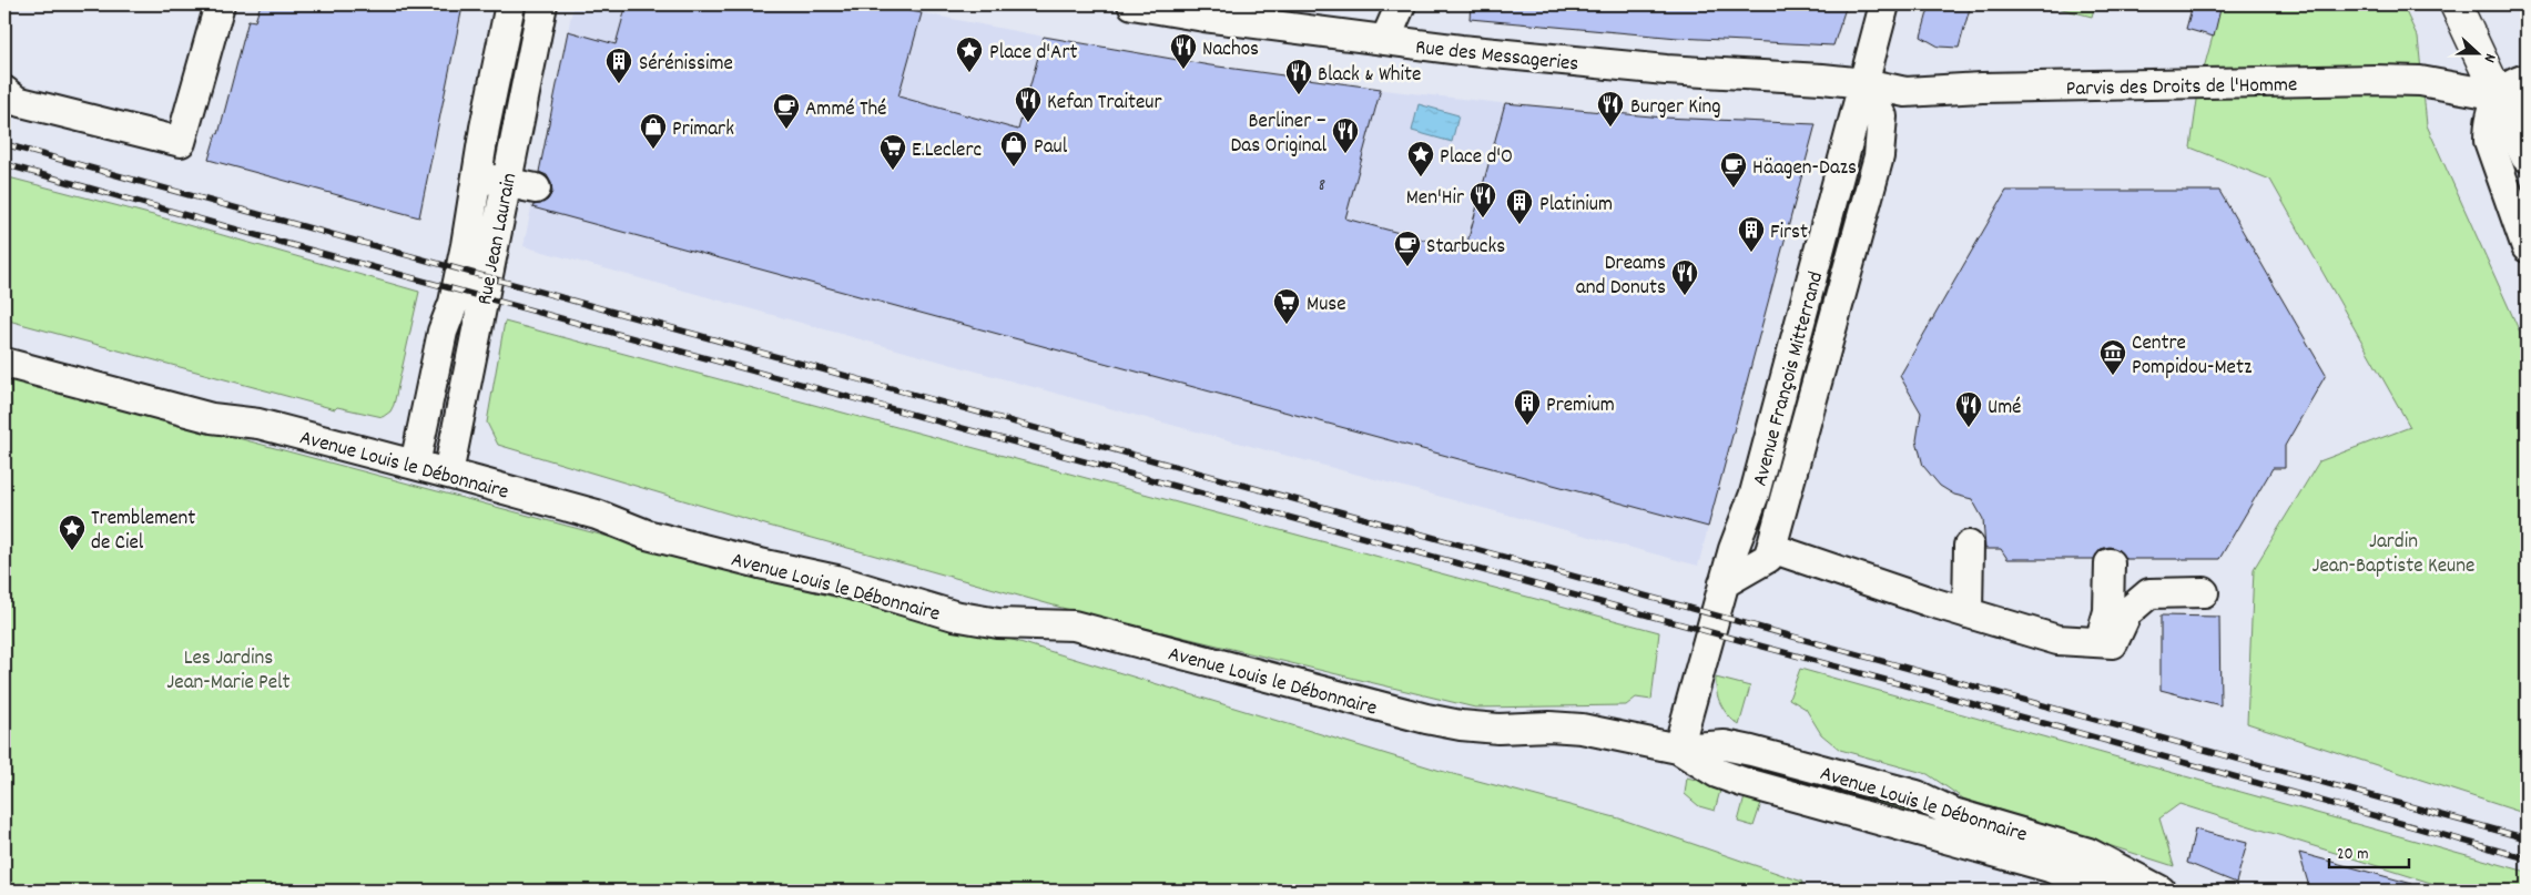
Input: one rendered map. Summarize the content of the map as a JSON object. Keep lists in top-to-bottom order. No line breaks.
{"streets":{"street":["Rue des Messageries","Parvis des Droits de l'Homme","Rue Jean Laurain","Avenue François Mitterrand","Avenue Louis le Débonnaire"]},"crossings":[["Rue des Messageries","Parvis des Droits de l'Homme"],["Rue des Messageries","Avenue François Mitterrand"],["Parvis des Droits de l'Homme","Avenue François Mitterrand"],["Rue Jean Laurain","Avenue Louis le Débonnaire"],["Avenue François Mitterrand","Avenue Louis le Débonnaire"]],"parks":["Jardin Jean-Baptiste Keune","Les Jardins Jean-Marie Pelt"],"places":{"restaurant":["Nachos","Black & White","Kefan Traiteur","Burger King","Berliner – Das Original","Men'Hir","Dreams and Donuts","Umé"],"place":["Place d'Art","Place d'O","Tremblement de Ciel"],"building":["Sérénissime","Platinium","First","Premium"],"cafe":["Ammé Thé","Häagen-Dazs","Starbucks"],"shop":["Primark","Paul"],"supermarket":["E.Leclerc","Muse"],"museum":["Centre Pompidou-Metz"]},"house_numbers":["8"],"scale_bar":"20 m","north":"right"}
